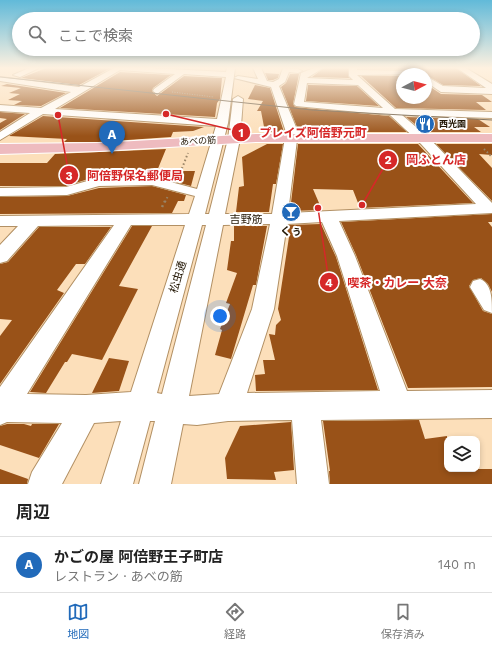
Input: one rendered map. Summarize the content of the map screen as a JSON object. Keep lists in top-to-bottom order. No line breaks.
{"streets":{"main road":["あべの筋"],"street":["吉野筋","松虫通"]},"crossings":[["あべの筋","松虫通"],["吉野筋","松虫通"]],"places":{"other":["プレイズ阿倍野元町","阿倍野保名郵便局","岡ふとん店","喫茶・カレー 大奈"],"restaurant":["西光園"],"bar":["くぅ"]},"north":"right","page":{"search":"ここで検索","pins":"A","heading":"周辺","list":[{"mark":"A","name":"かごの屋 阿倍野王子町店","note":"レストラン · あべの筋","value":"140 m"}],"nav":["地図","経路","保存済み"]}}
